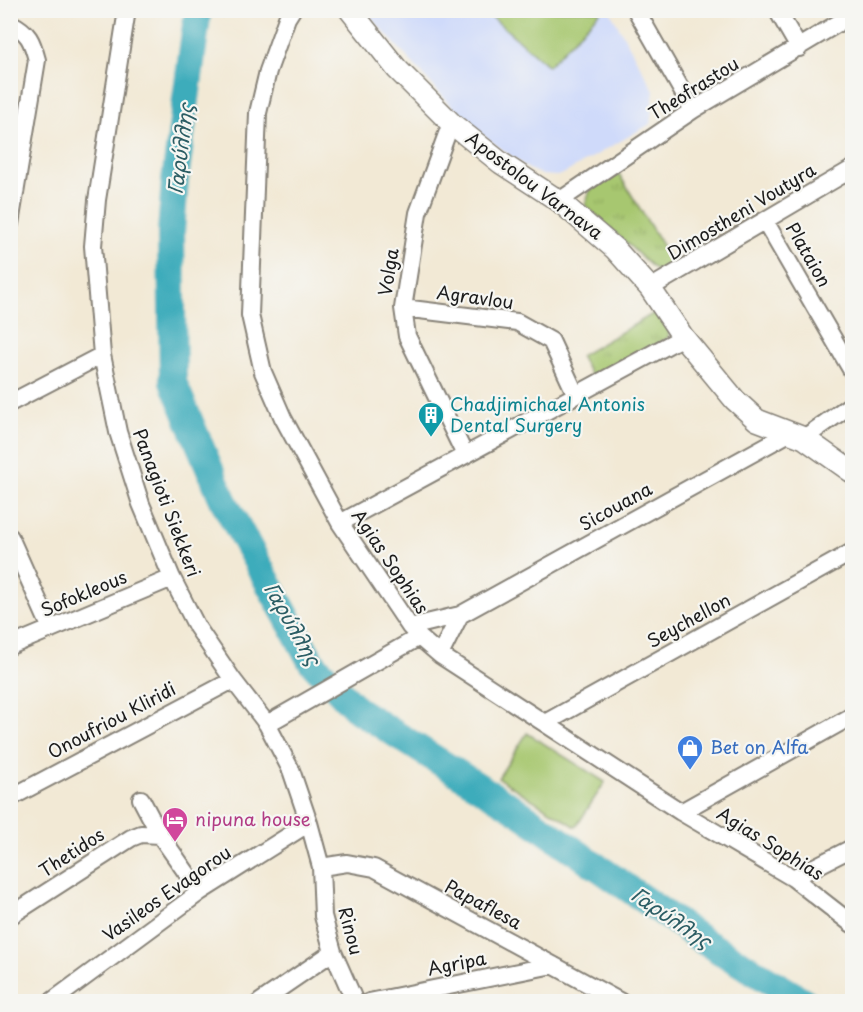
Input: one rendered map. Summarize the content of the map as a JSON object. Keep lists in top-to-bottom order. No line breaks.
{"streets":{"main road":["Apostolou Varnava"],"street":["Theofrastou","Dimostheni Voutyra","Plataion","Volga","Agravlou","Panagioti Siekkeri","Sicouana","Agias Sophias","Sofokleous","Seychellon","Onoufriou Kliridi","Thetidos","Vasileos Evagorou","Papaflesa","Rinou","Agripa"]},"crossings":[["Theofrastou","Apostolou Varnava"],["Apostolou Varnava","Dimostheni Voutyra"],["Apostolou Varnava","Volga"],["Apostolou Varnava","Sicouana"],["Dimostheni Voutyra","Plataion"],["Volga","Agravlou"],["Panagioti Siekkeri","Sicouana"],["Panagioti Siekkeri","Sofokleous"],["Panagioti Siekkeri","Onoufriou Kliridi"],["Panagioti Siekkeri","Vasileos Evagorou"],["Panagioti Siekkeri","Papaflesa"],["Panagioti Siekkeri","Rinou"],["Sicouana","Agias Sophias"],["Agias Sophias","Seychellon"],["Papaflesa","Rinou"],["Papaflesa","Agripa"]],"water":["Γαρύλλης"],"places":{"building":["Chadjimichael Antonis Dental Surgery"],"shop":["Bet on Alfa"],"hotel":["nipuna house"]}}
